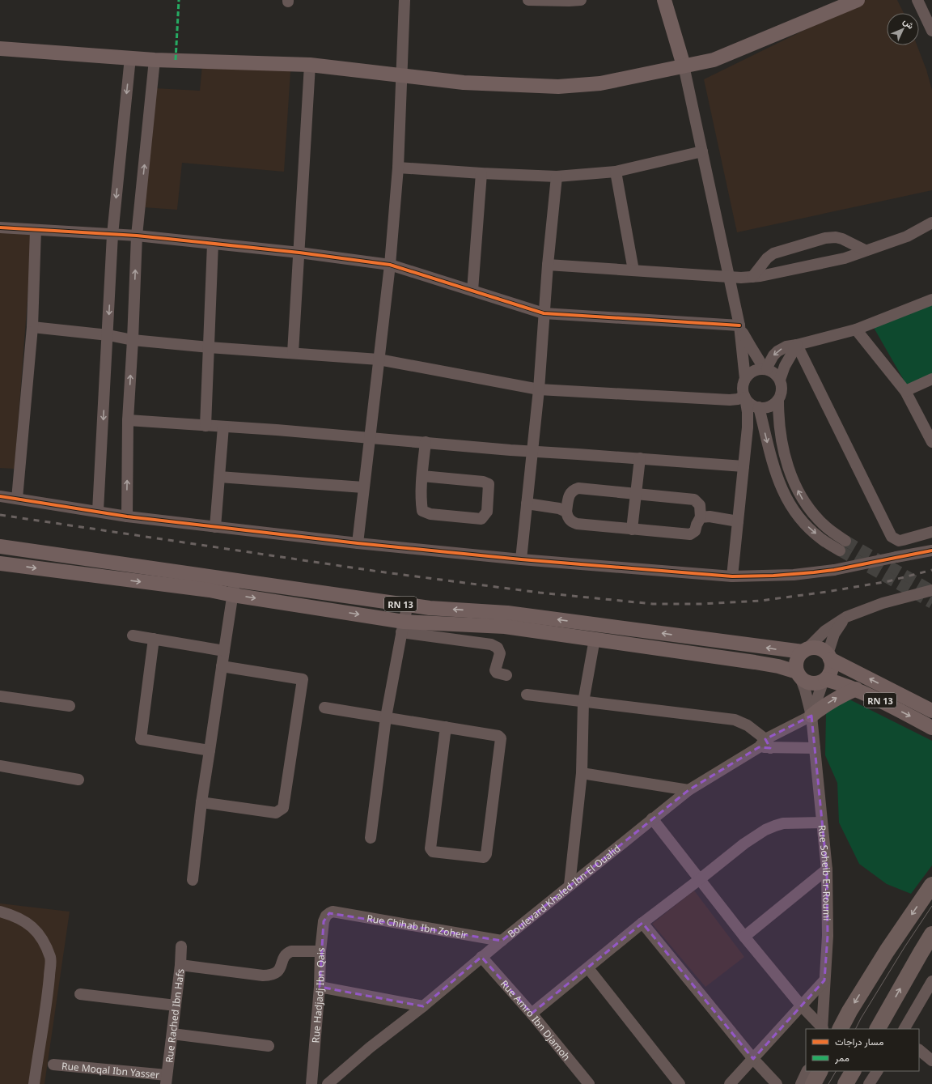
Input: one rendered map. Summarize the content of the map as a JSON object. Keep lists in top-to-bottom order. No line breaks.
{"streets":{"main road":["RN 13"],"street":["Rue Soheib Er-Roumi","Boulevard Khaled Ibn El Oualid","Rue Chihab Ibn Zoheir","Rue Hadjadj Ibn Qais","Rue Rached Ibn Hafs","Rue Amro Ibn Djamoh","Rue Moqal Ibn Yasser"]},"crossings":[["RN 13","Rue Soheib Er-Roumi"],["Rue Soheib Er-Roumi","Boulevard Khaled Ibn El Oualid"],["Boulevard Khaled Ibn El Oualid","Rue Chihab Ibn Zoheir"],["Boulevard Khaled Ibn El Oualid","Rue Amro Ibn Djamoh"],["Rue Chihab Ibn Zoheir","Rue Hadjadj Ibn Qais"],["Rue Rached Ibn Hafs","Rue Moqal Ibn Yasser"]],"legend":["مسار دراجات","ممر"],"north":"top right"}
